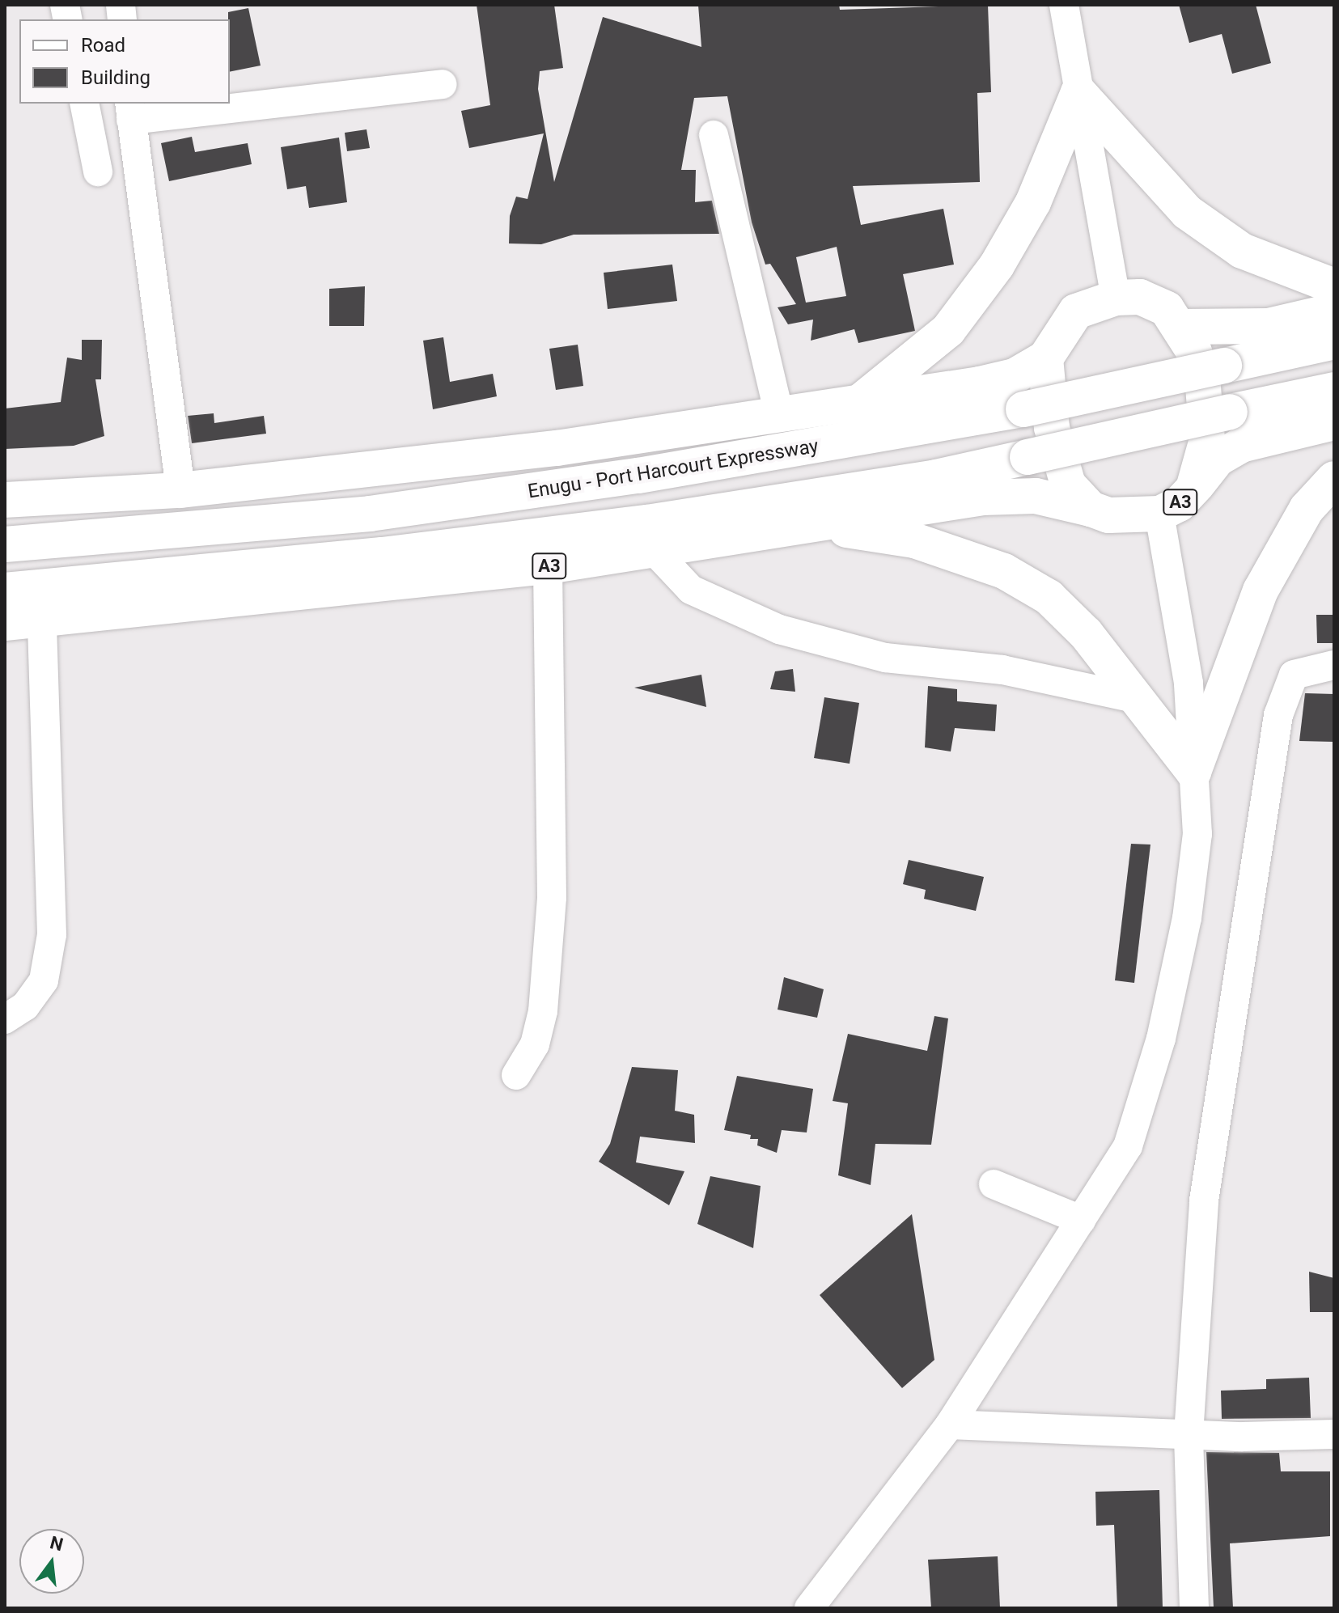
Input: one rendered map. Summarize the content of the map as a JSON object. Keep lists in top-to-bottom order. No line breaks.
{"streets":{"main road":["Enugu - Port Harcourt Expressway","A3"]},"crossings":[["Enugu - Port Harcourt Expressway","A3"]],"legend":["Road","Building"],"north":"top"}
